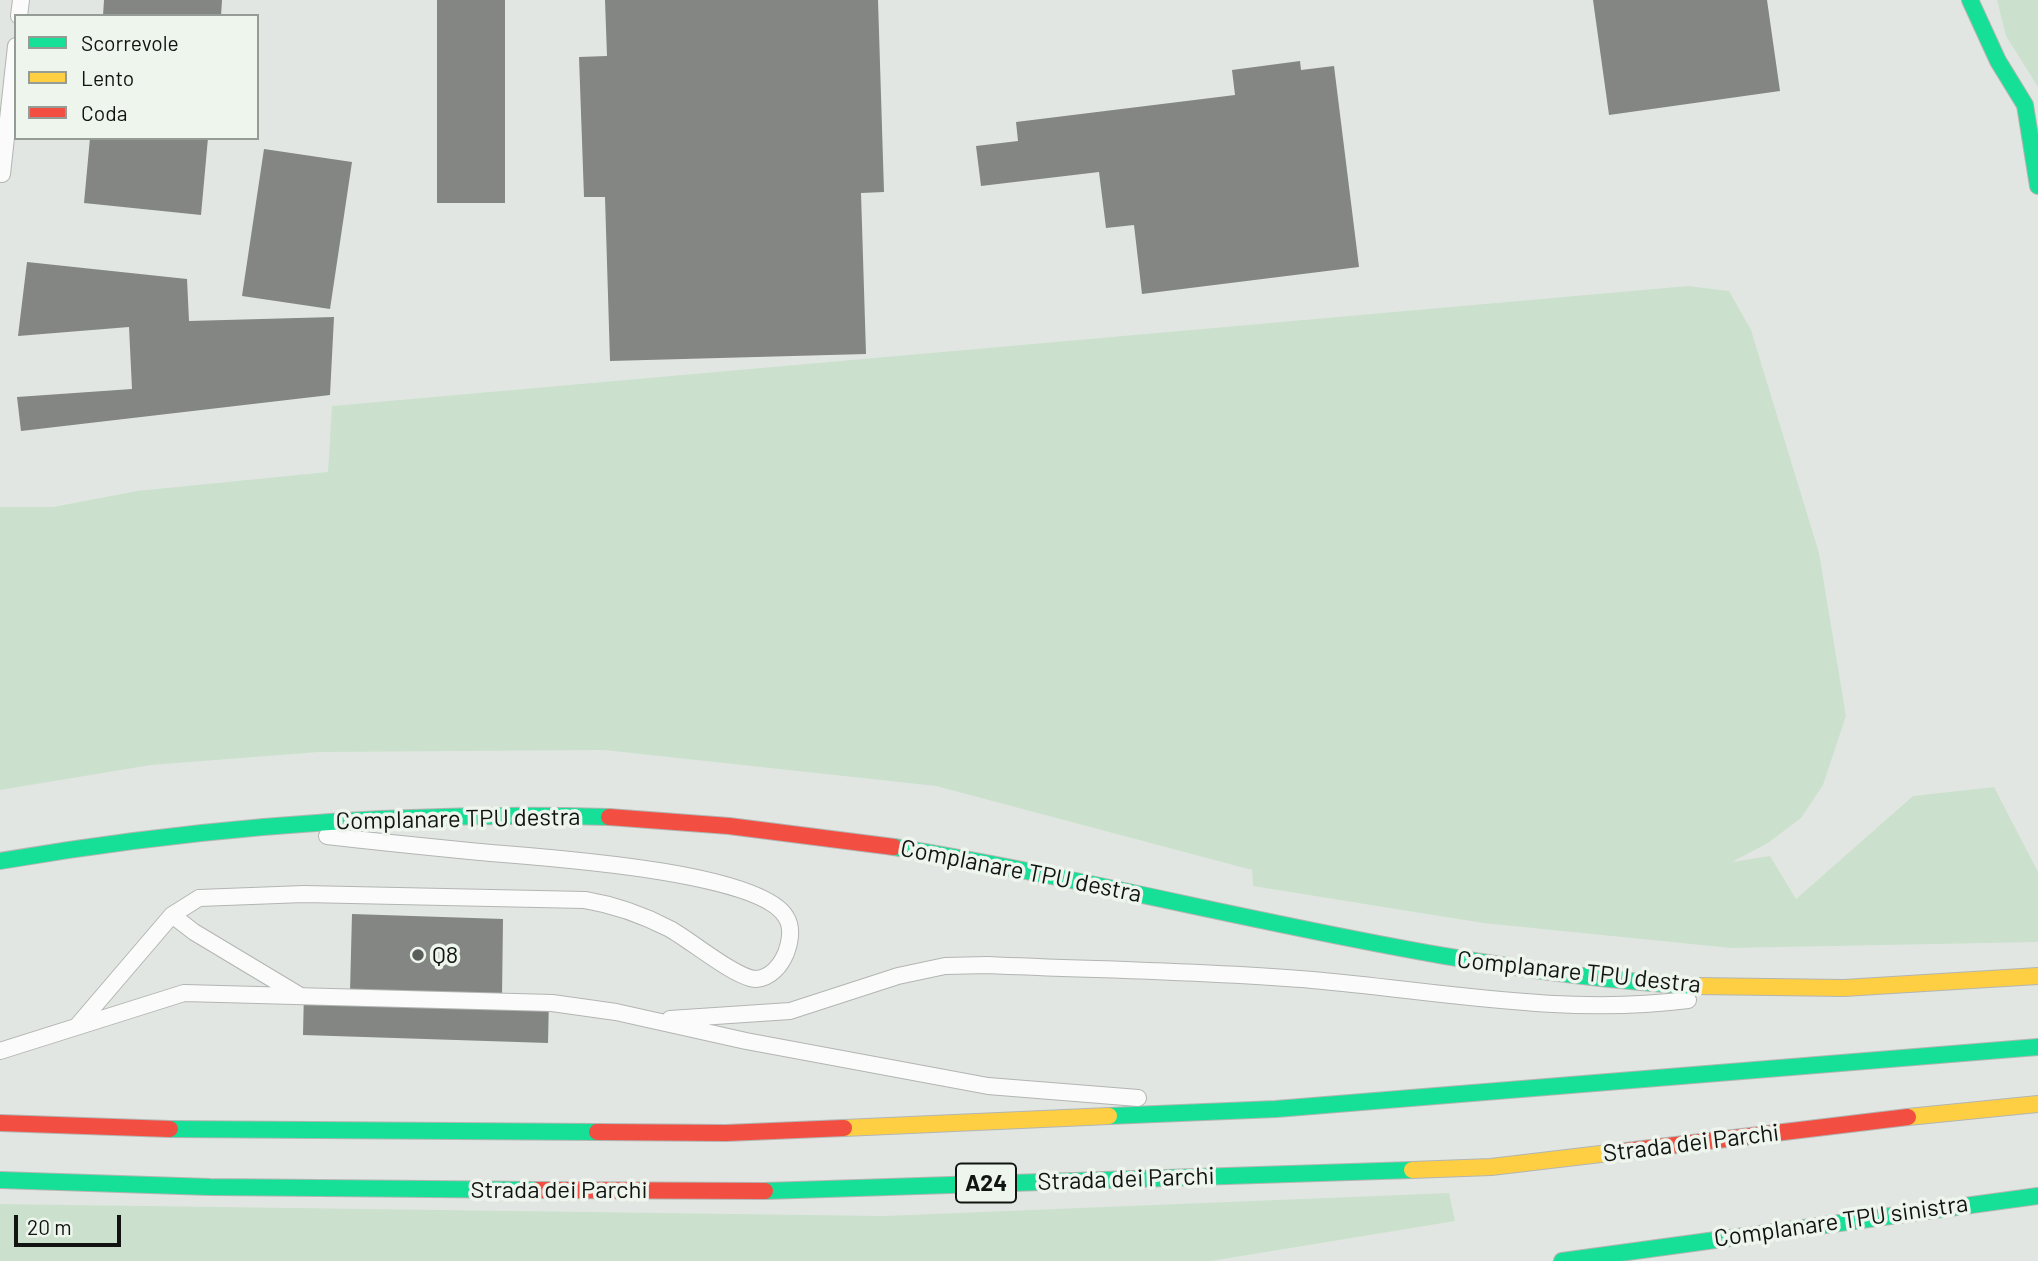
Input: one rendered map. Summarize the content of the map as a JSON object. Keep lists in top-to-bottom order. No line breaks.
{"streets":{"main road":["Complanare TPU destra","Strada dei Parchi","A24","Complanare TPU sinistra"]},"places":["Q8"],"legend":["Scorrevole","Lento","Coda"],"scale_bar":"20 m"}
